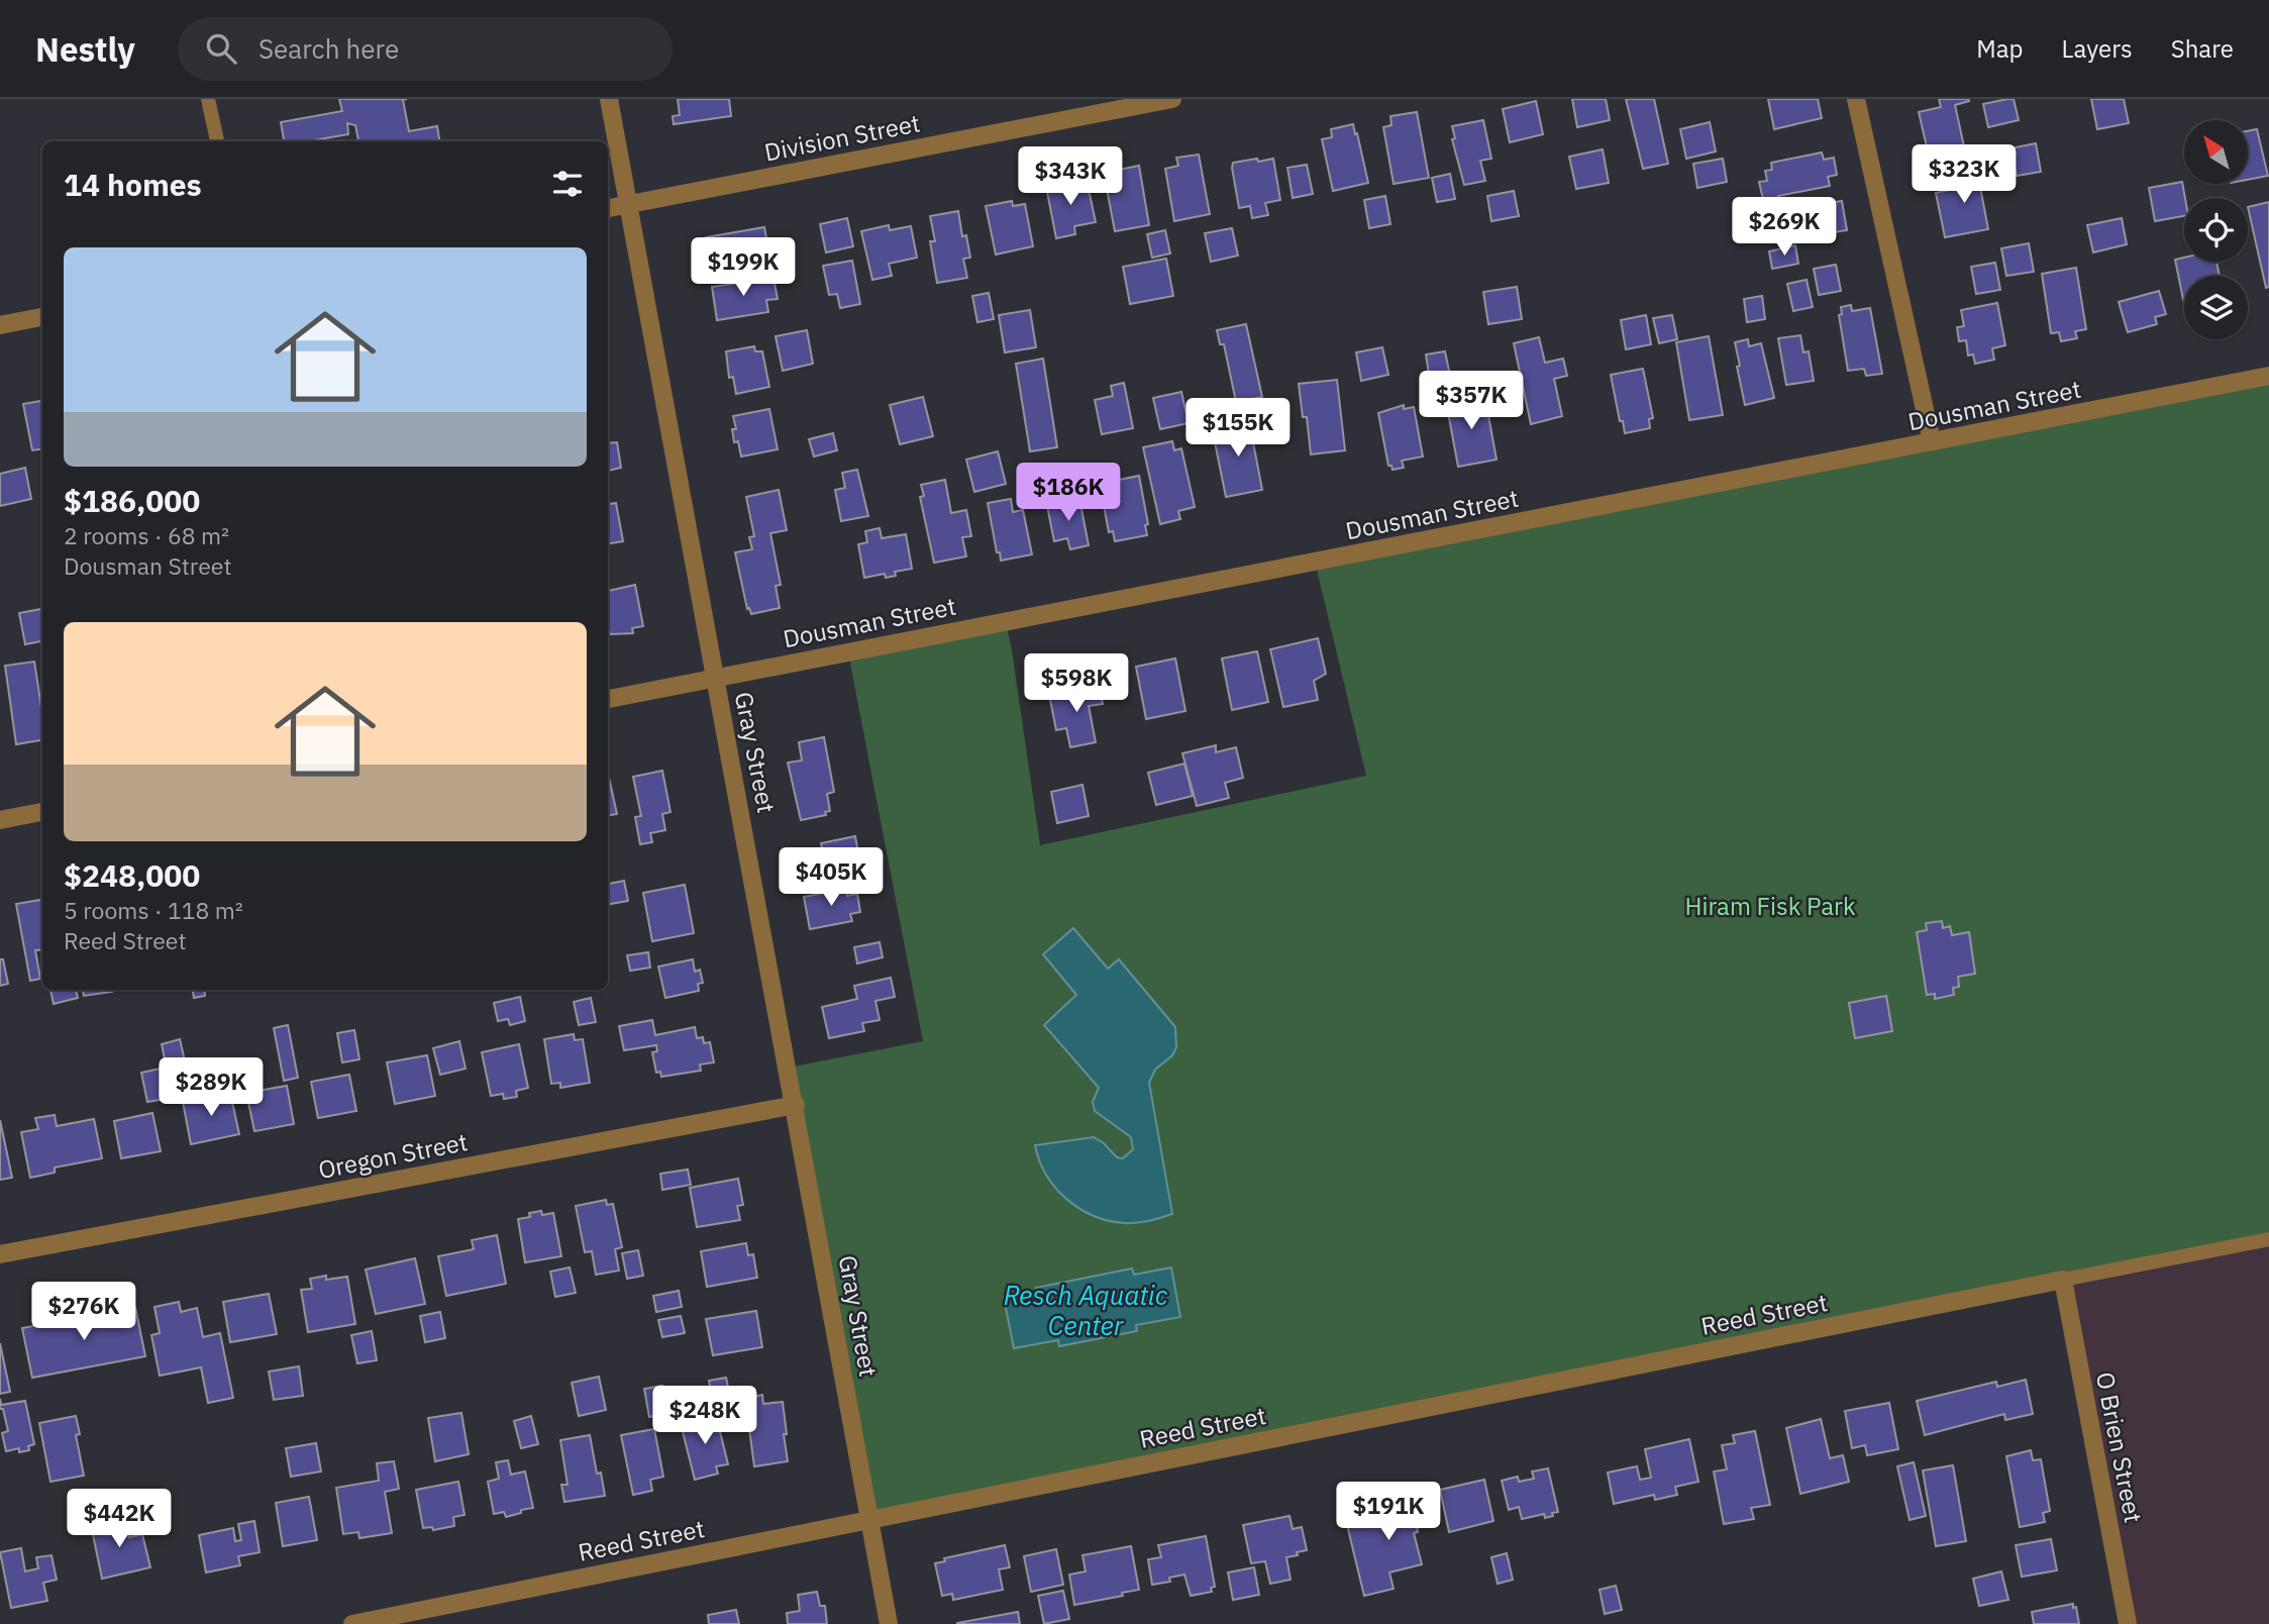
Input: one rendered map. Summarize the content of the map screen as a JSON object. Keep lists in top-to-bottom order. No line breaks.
{"streets":{"street":["Division Street","Dousman Street","Gray Street","Oregon Street","Reed Street","O Brien Street"]},"crossings":[["Division Street","Gray Street"],["Dousman Street","Gray Street"],["Gray Street","Oregon Street"],["Gray Street","Reed Street"],["Reed Street","O Brien Street"]],"water":["Resch Aquatic Center"],"parks":["Hiram Fisk Park"],"north":"top left","page":{"header":"Nestly","search":"Search here","nav":["Map","Layers","Share"],"heading":"14 homes","price":["$323K","$343K","$269K","$199K","$357K","$155K","$186K","$598K","$405K","$289K","$276K","$248K","$191K","$442K"],"list":[{"name":"$186,000","note":"2 rooms · 68 m² · Dousman Street"},{"name":"$248,000","note":"5 rooms · 118 m² · Reed Street"}]}}
